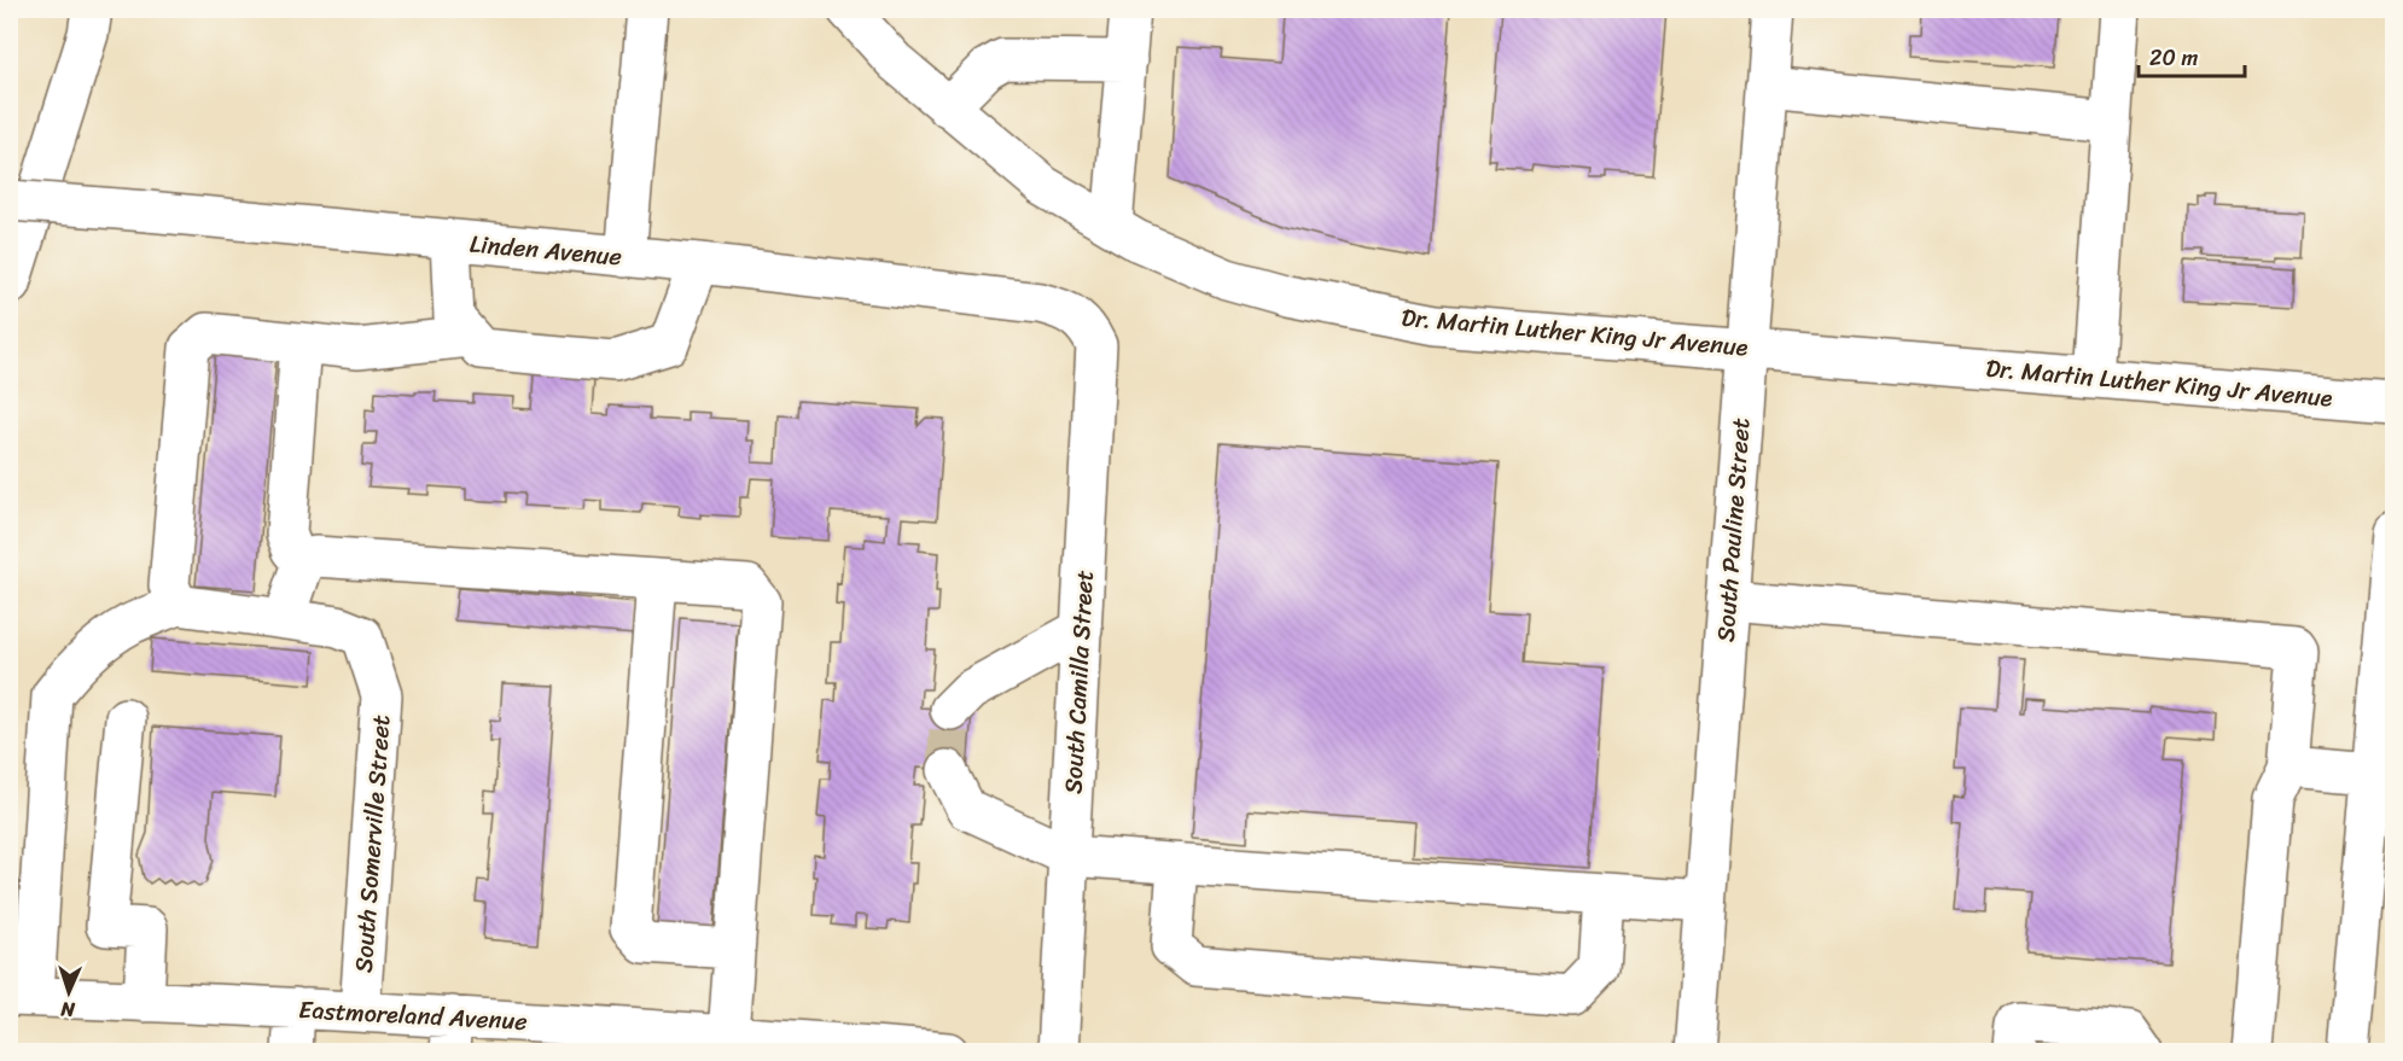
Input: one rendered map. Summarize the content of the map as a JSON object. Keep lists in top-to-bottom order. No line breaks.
{"streets":{"main road":["Linden Avenue","Dr. Martin Luther King Jr Avenue","South Pauline Street","South Camilla Street","South Somerville Street","Eastmoreland Avenue"]},"crossings":[["Linden Avenue","South Camilla Street"],["Dr. Martin Luther King Jr Avenue","South Pauline Street"],["South Somerville Street","Eastmoreland Avenue"]],"scale_bar":"20 m","north":"bottom"}
